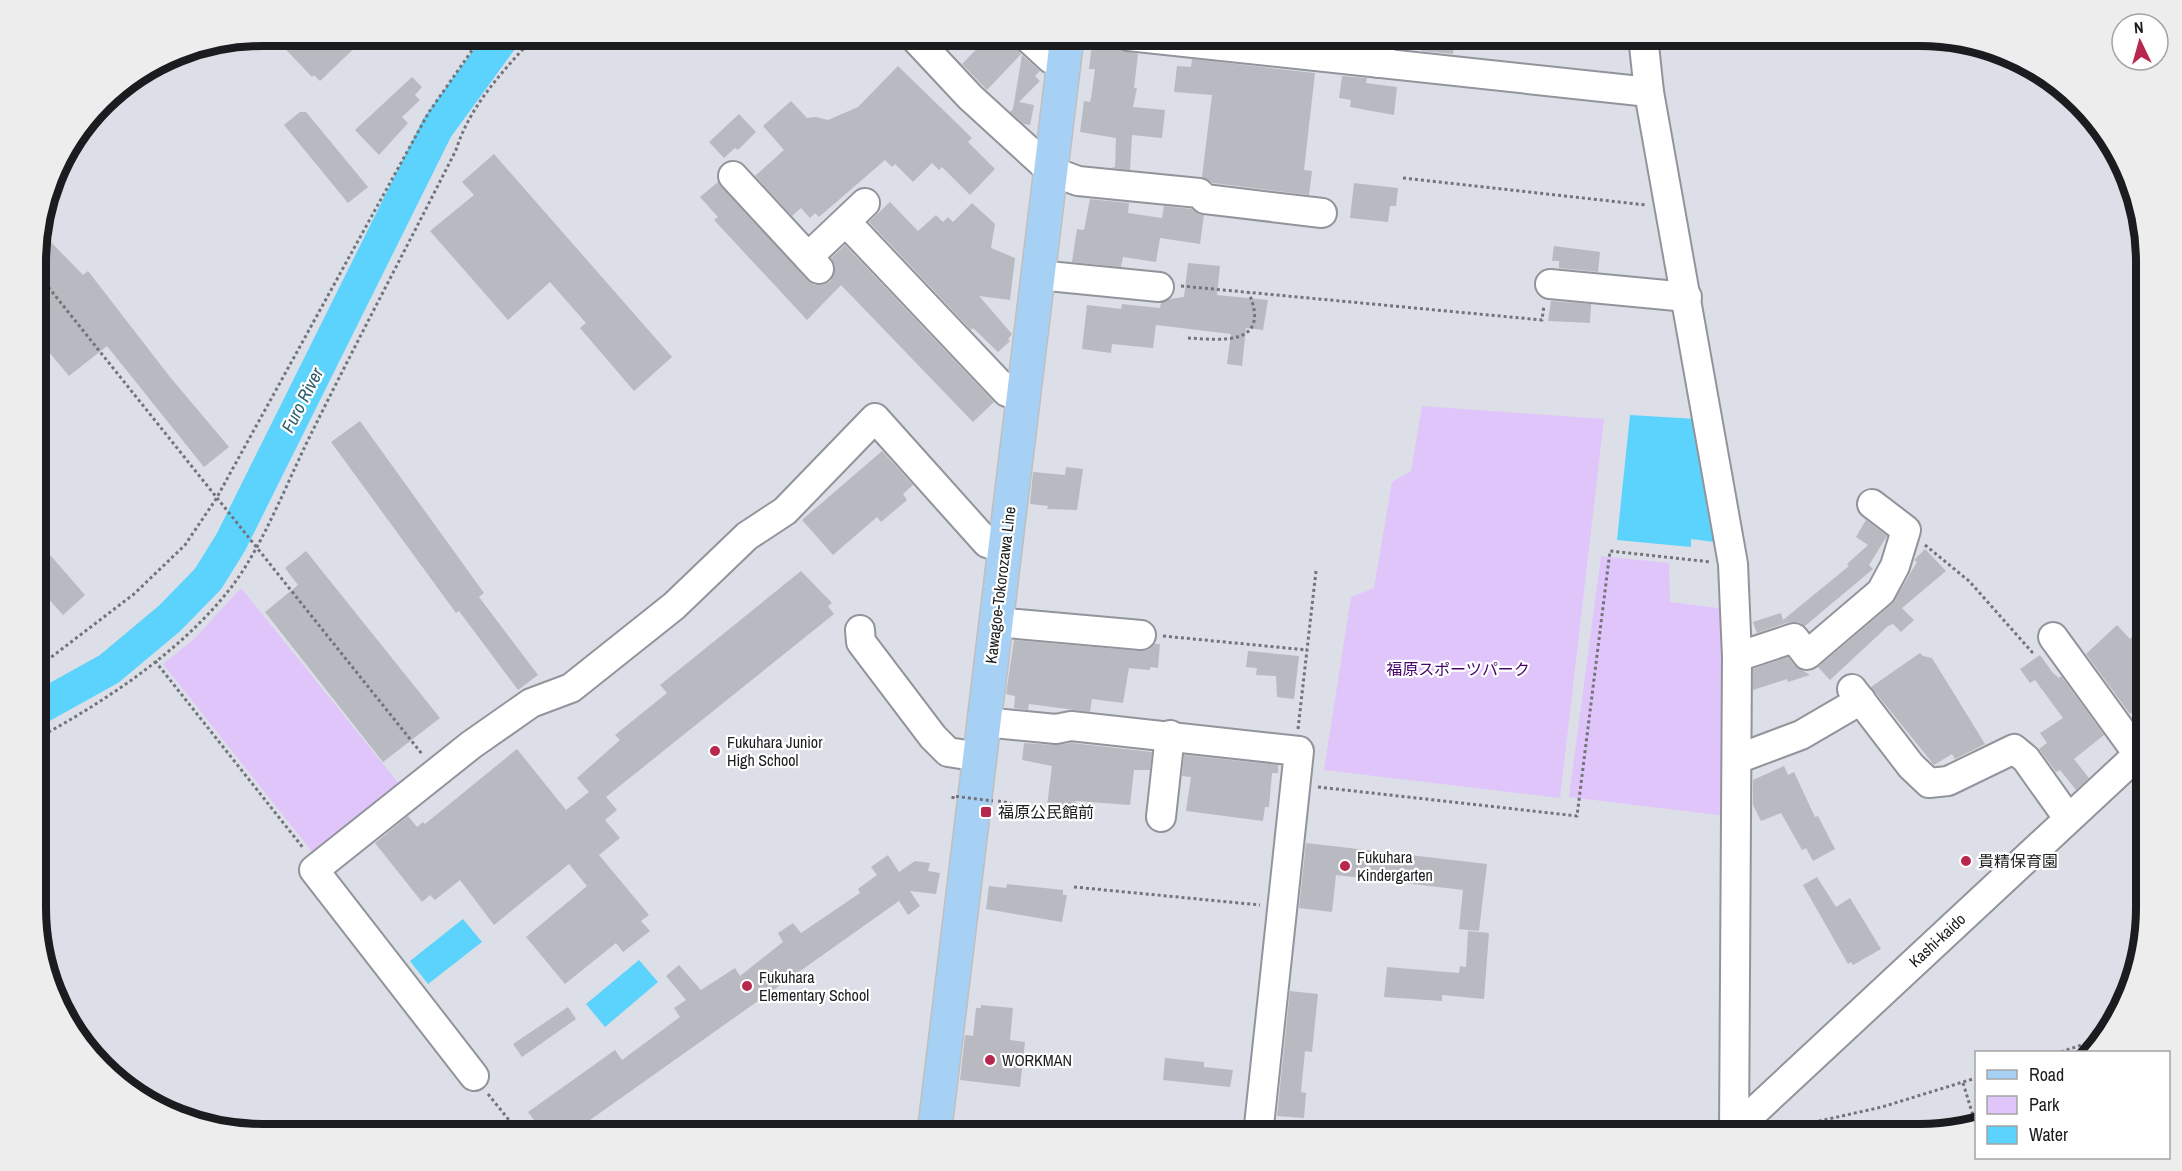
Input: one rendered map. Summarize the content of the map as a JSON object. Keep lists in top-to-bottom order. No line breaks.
{"streets":{"main road":["Kawagoe-Tokorozawa Line"],"street":["Kashi-kaido"]},"water":["Furo River"],"parks":["福原スポーツパーク"],"places":{"other":["Fukuhara Junior High School","貴精保育園","Fukuhara Kindergarten","Fukuhara Elementary School","WORKMAN"],"transit":["福原公民館前"]},"legend":["Road","Park","Water"],"north":"top"}
